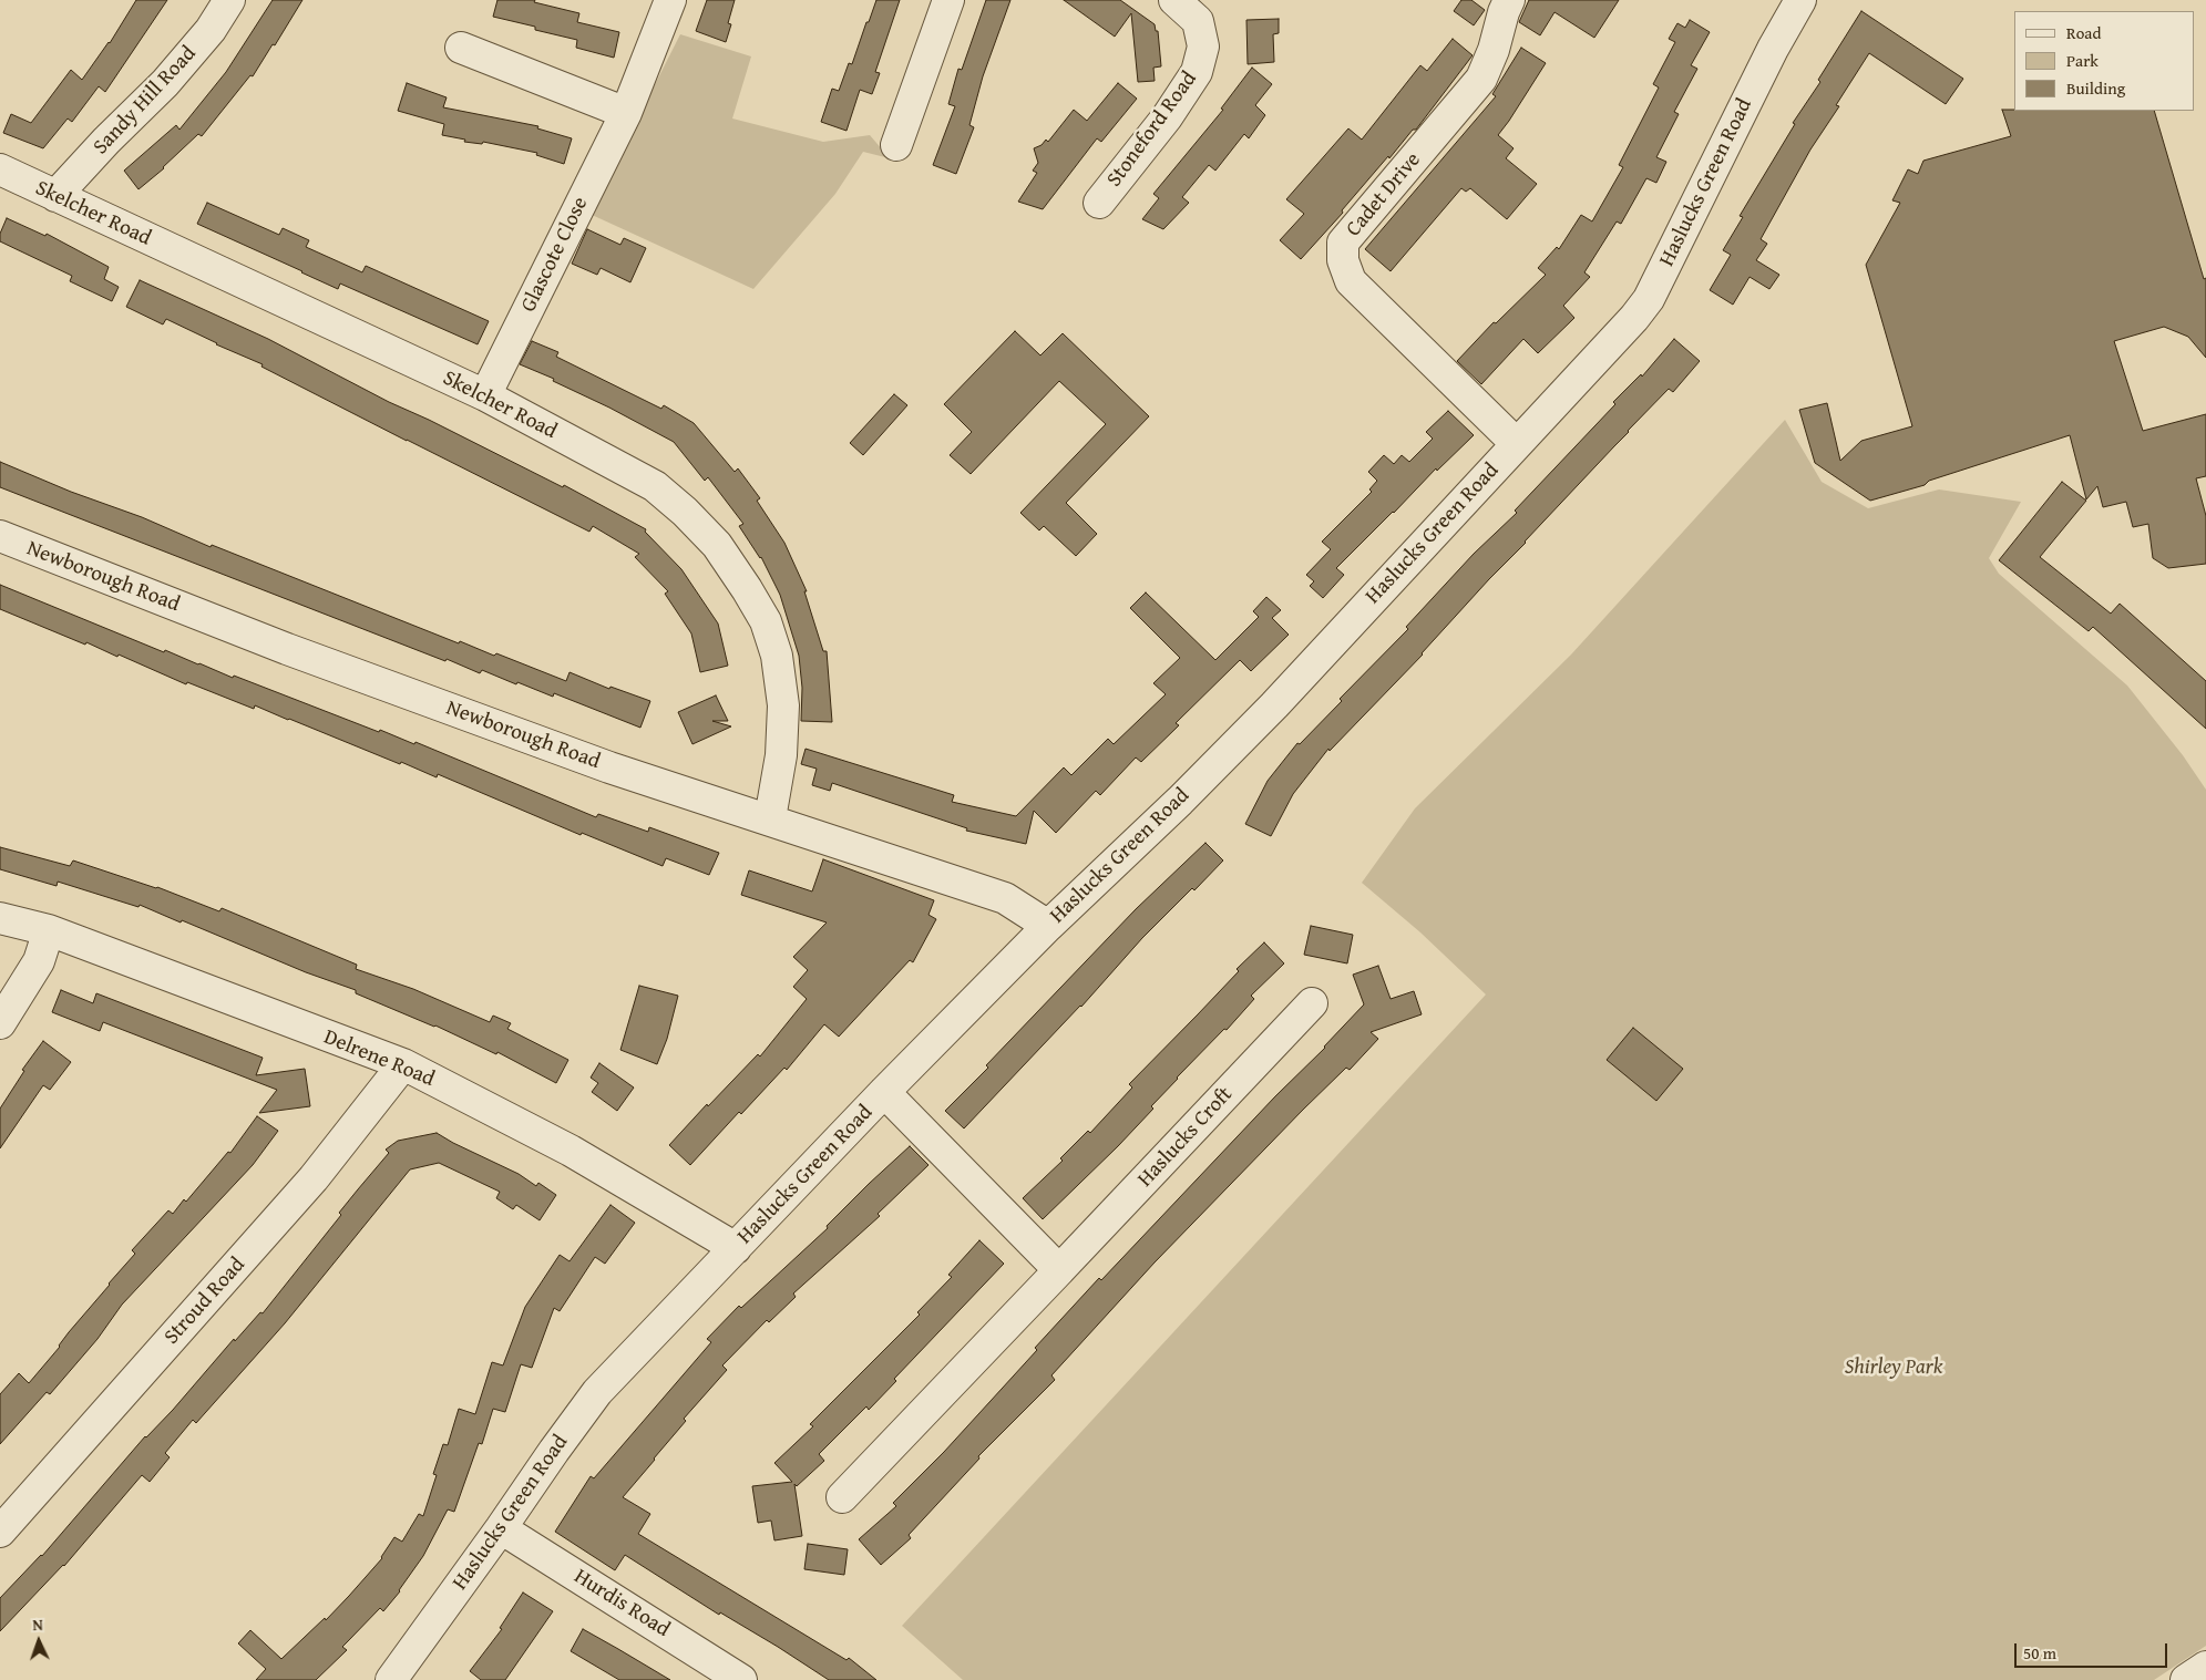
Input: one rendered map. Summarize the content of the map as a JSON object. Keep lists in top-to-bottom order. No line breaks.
{"streets":{"street":["Sandy Hill Road","Stoneford Road","Haslucks Green Road","Cadet Drive","Skelcher Road","Glascote Close","Newborough Road","Delrene Road","Haslucks Croft","Stroud Road","Hurdis Road"]},"crossings":[["Sandy Hill Road","Skelcher Road"],["Haslucks Green Road","Cadet Drive"],["Haslucks Green Road","Newborough Road"],["Haslucks Green Road","Delrene Road"],["Haslucks Green Road","Hurdis Road"],["Skelcher Road","Glascote Close"],["Skelcher Road","Newborough Road"],["Delrene Road","Stroud Road"]],"parks":["Shirley Park"],"legend":["Road","Park","Building"],"scale_bar":"50 m","north":"top"}
